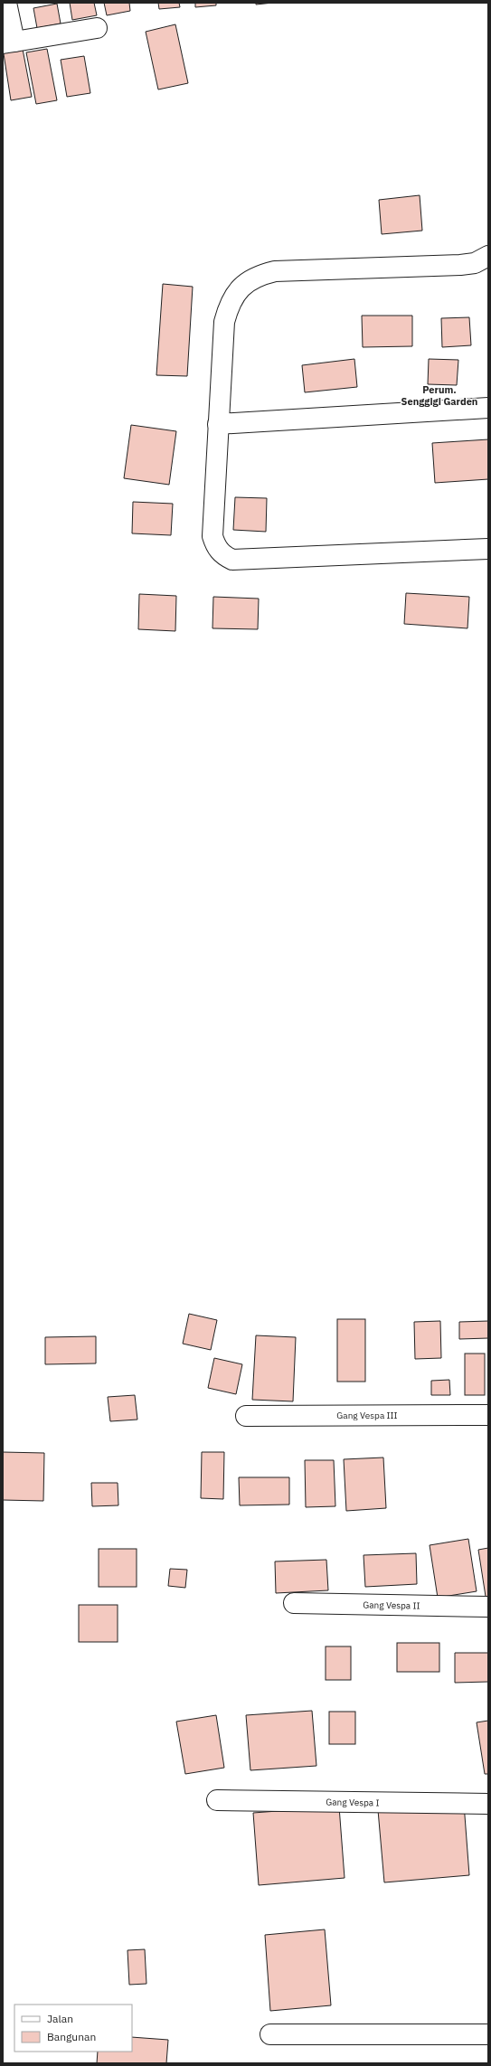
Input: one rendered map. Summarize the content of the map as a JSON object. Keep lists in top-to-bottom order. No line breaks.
{"streets":{"street":["Gang Vespa III","Gang Vespa II","Gang Vespa I"]},"districts":["Perum. Senggigi Garden"],"legend":["Jalan","Bangunan"]}
